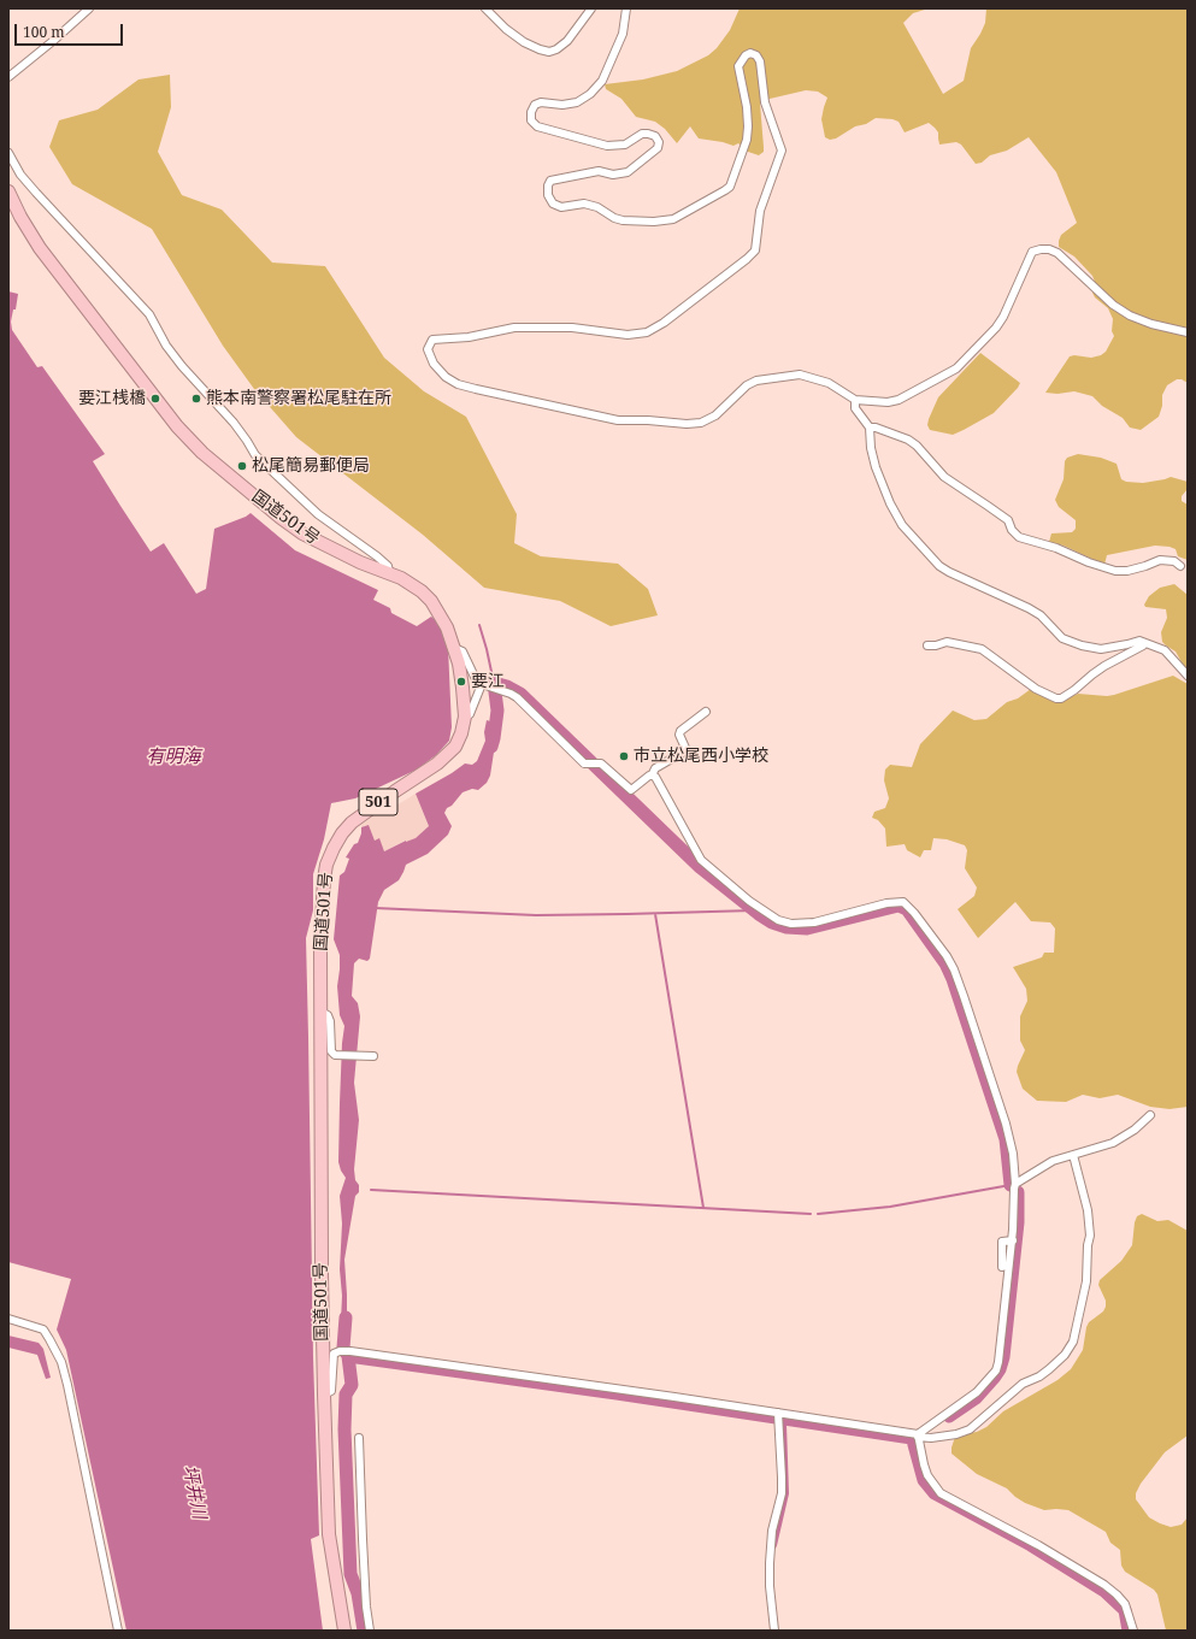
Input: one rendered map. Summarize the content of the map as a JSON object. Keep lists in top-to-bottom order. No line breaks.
{"streets":{"highway":["国道501号","501"]},"water":["有明海","坪井川"],"places":["要江桟橋","熊本南警察署松尾駐在所","松尾簡易郵便局","要江","市立松尾西小学校"],"scale_bar":"100 m"}
